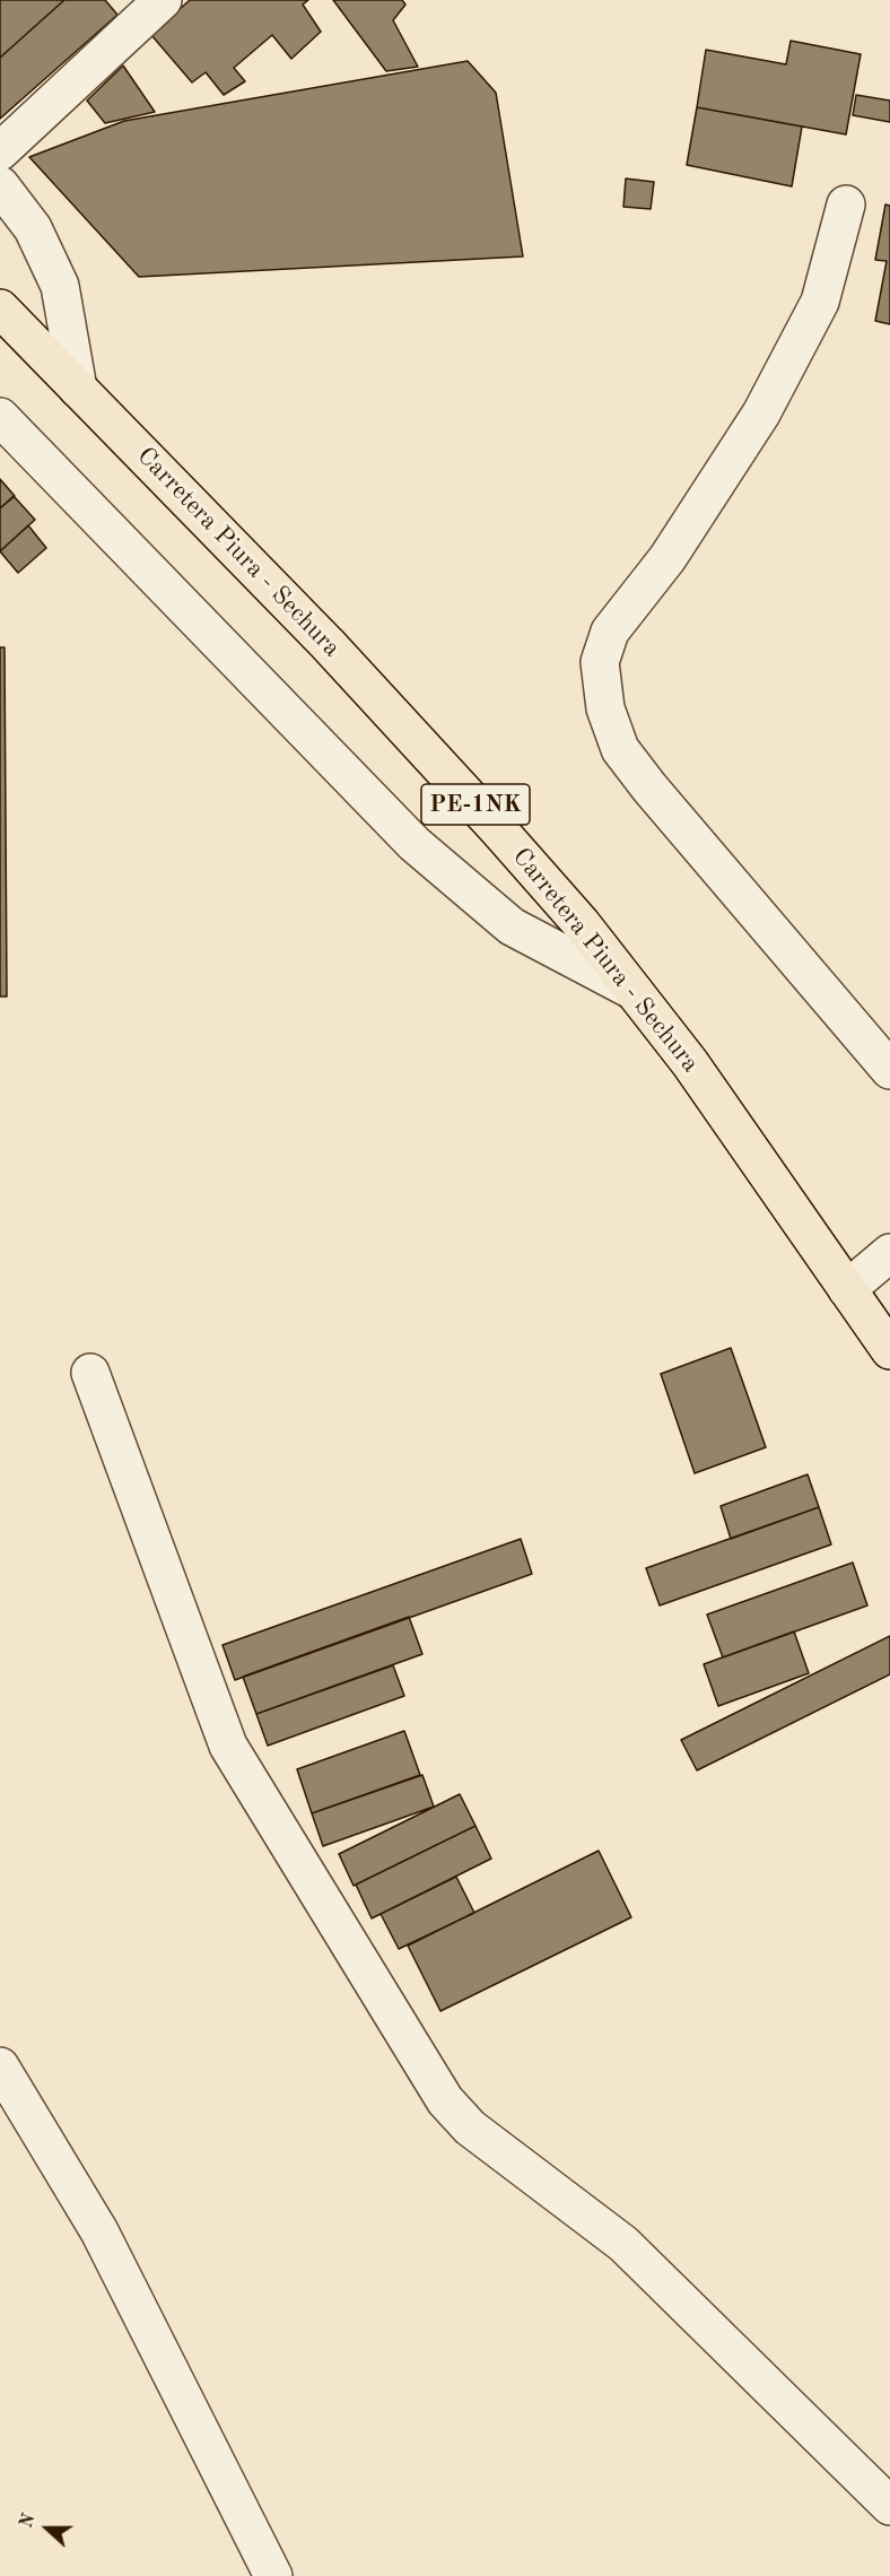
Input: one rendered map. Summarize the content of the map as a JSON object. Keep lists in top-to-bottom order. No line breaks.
{"streets":{"main road":["Carretera Piura - Sechura","PE-1NK"]},"north":"left"}
